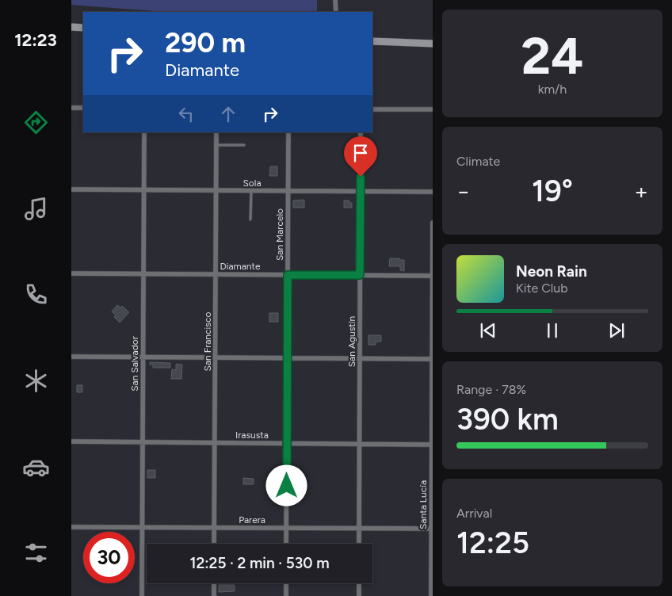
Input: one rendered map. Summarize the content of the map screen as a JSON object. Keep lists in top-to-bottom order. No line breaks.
{"streets":{"street":["Sola","San Marcelo","Diamante","San Francisco","San Agustín","San Salvador","Irasusta","Santa Lucía","Parera"]},"crossings":[["Sola","San Marcelo"],["Sola","San Francisco"],["Sola","San Agustín"],["Sola","San Salvador"],["San Marcelo","Diamante"],["San Marcelo","Irasusta"],["San Marcelo","Parera"],["Diamante","San Francisco"],["Diamante","San Agustín"],["Diamante","San Salvador"],["Diamante","Santa Lucía"],["San Francisco","Irasusta"],["San Francisco","Parera"],["San Agustín","Irasusta"],["San Agustín","Parera"],["San Salvador","Irasusta"],["San Salvador","Parera"],["Irasusta","Santa Lucía"],["Santa Lucía","Parera"]],"page":{"tabs":"12:23","tile":[["24","km/h"],"Climate",["Range · 78%","390 km"],["Arrival","12:25"]],"turn":["290 m","Diamante"],"heat":["−","19°","+"],"song":["Neon Rain","Kite Club"],"limit":"30","trip":"12:25 · 2 min · 530 m"}}
